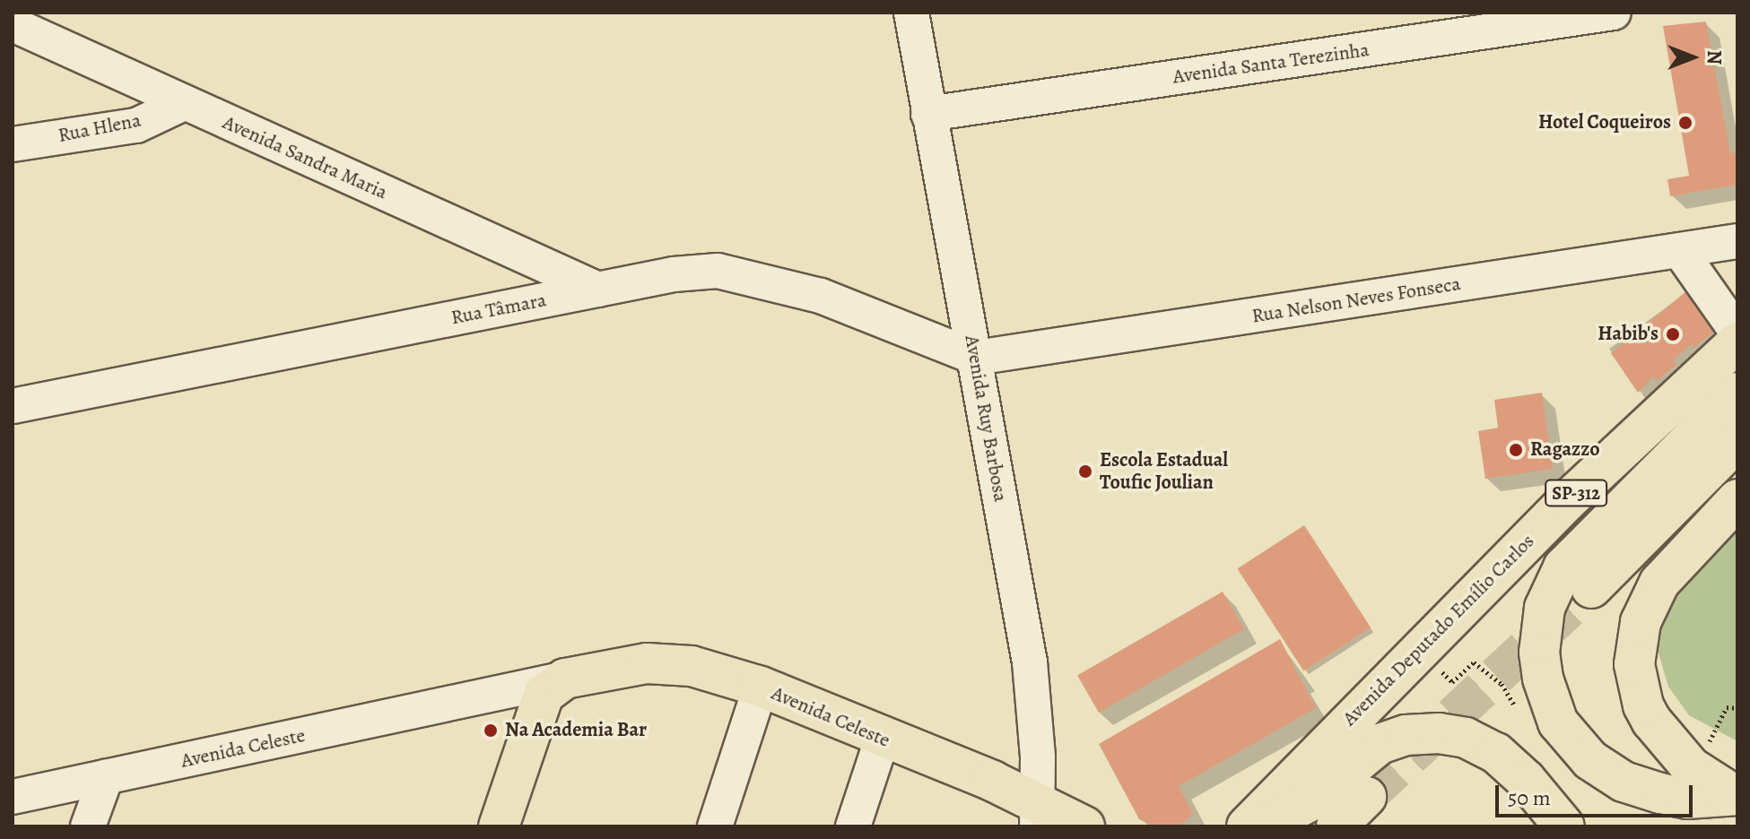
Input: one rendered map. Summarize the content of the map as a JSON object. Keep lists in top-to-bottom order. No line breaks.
{"streets":{"main road":["SP-312","Avenida Deputado Emílio Carlos","Avenida Celeste"],"street":["Avenida Santa Terezinha","Rua Hlena","Avenida Sandra Maria","Rua Nelson Neves Fonseca","Rua Tâmara","Avenida Ruy Barbosa"]},"crossings":[["Avenida Santa Terezinha","Avenida Ruy Barbosa"],["Rua Hlena","Avenida Sandra Maria"],["Avenida Sandra Maria","Rua Tâmara"],["Rua Nelson Neves Fonseca","Rua Tâmara"],["Rua Nelson Neves Fonseca","Avenida Ruy Barbosa"],["Rua Tâmara","Avenida Ruy Barbosa"],["Avenida Ruy Barbosa","Avenida Celeste"]],"places":["Hotel Coqueiros","Habib's","Ragazzo","Escola Estadual Toufic Joulian","Na Academia Bar"],"scale_bar":"50 m","north":"right"}
